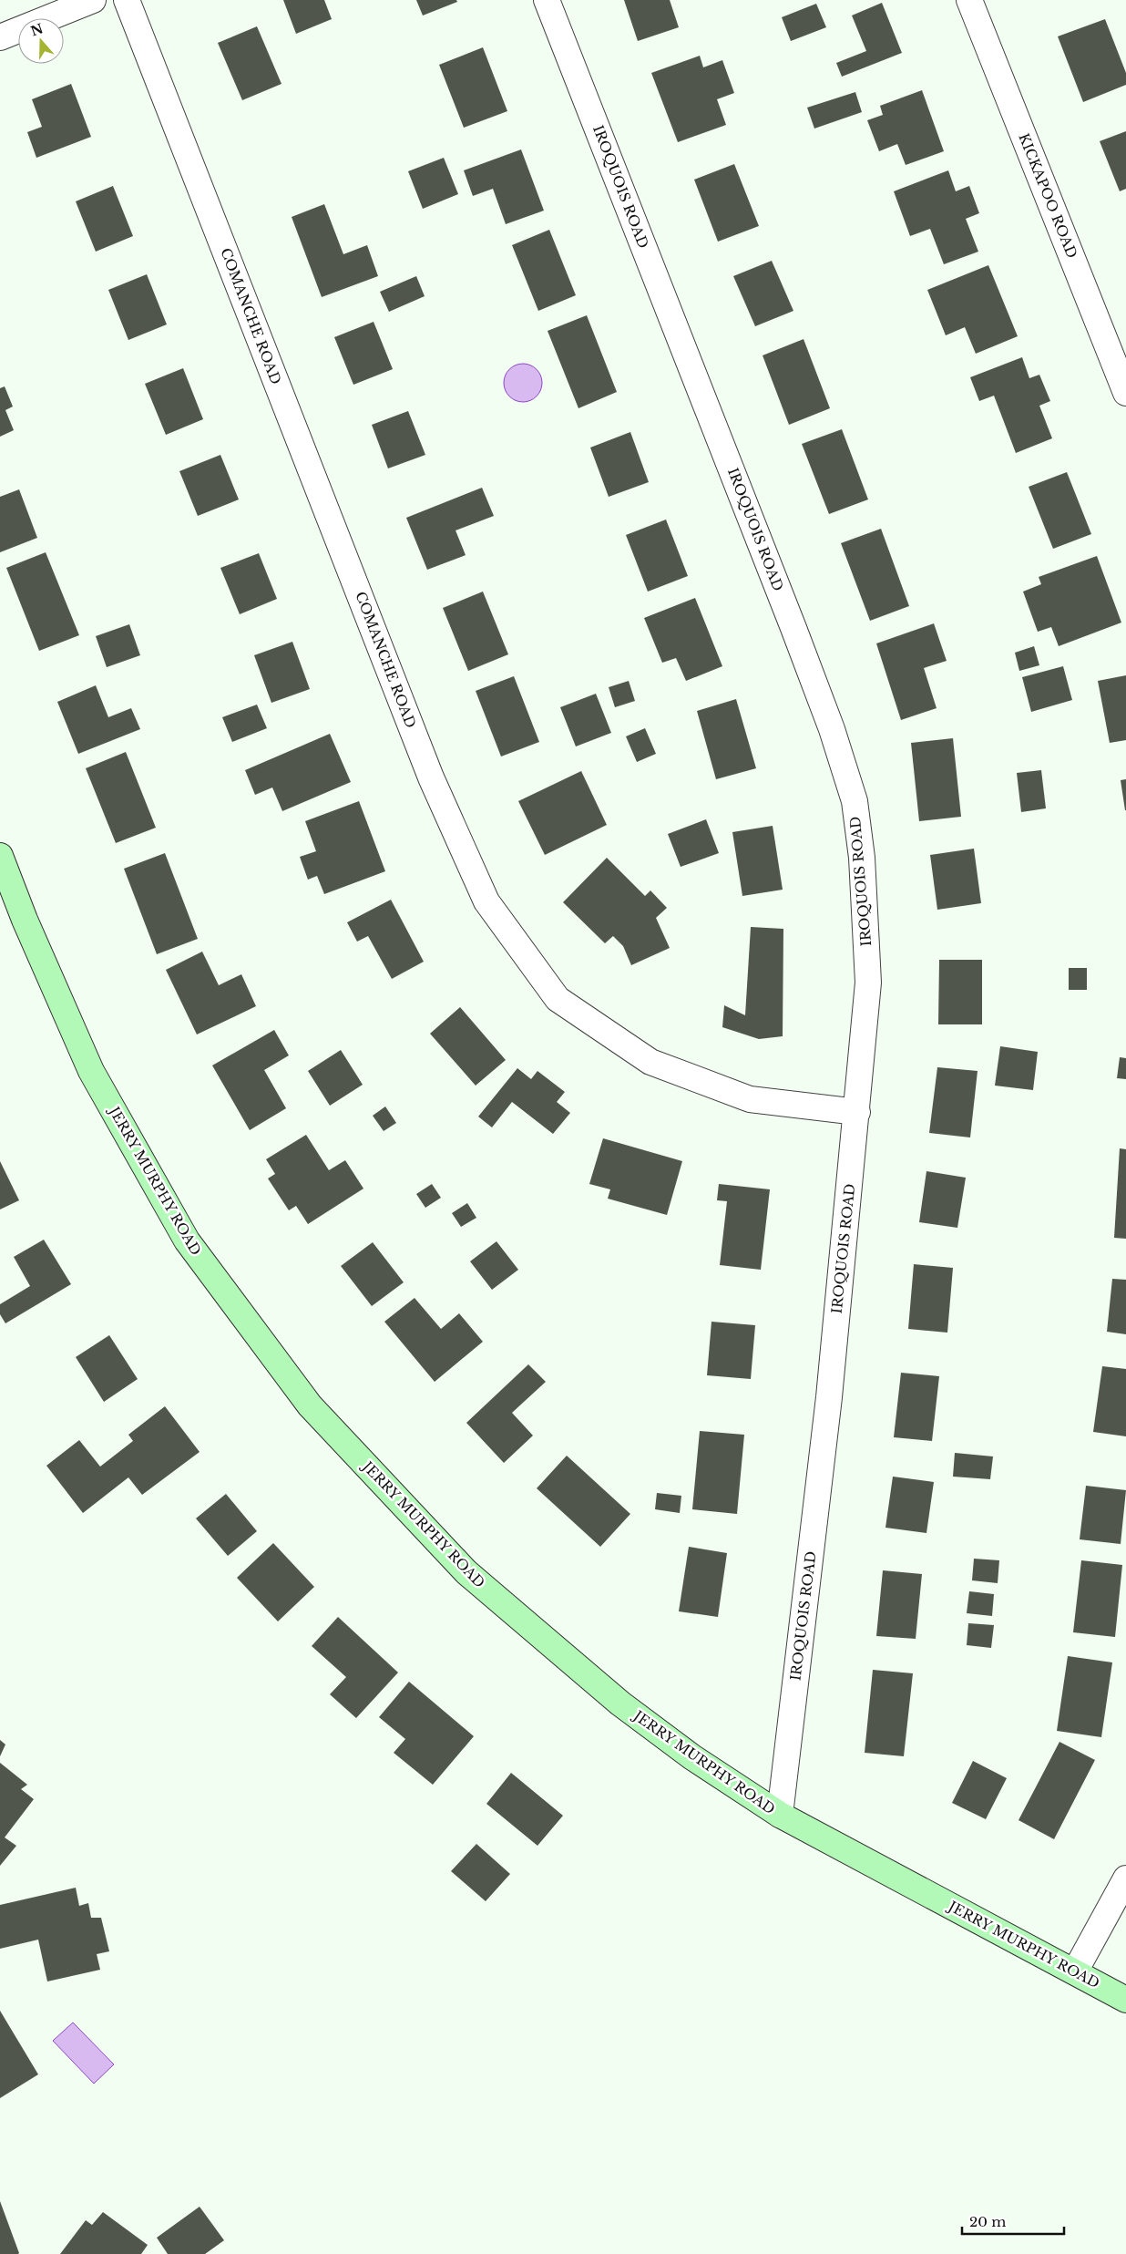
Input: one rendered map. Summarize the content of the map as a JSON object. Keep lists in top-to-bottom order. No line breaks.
{"streets":{"street":["IROQUOIS ROAD","KICKAPOO ROAD","COMANCHE ROAD","JERRY MURPHY ROAD"]},"crossings":[["IROQUOIS ROAD","COMANCHE ROAD"],["IROQUOIS ROAD","JERRY MURPHY ROAD"]],"scale_bar":"20 m","north":"top"}
